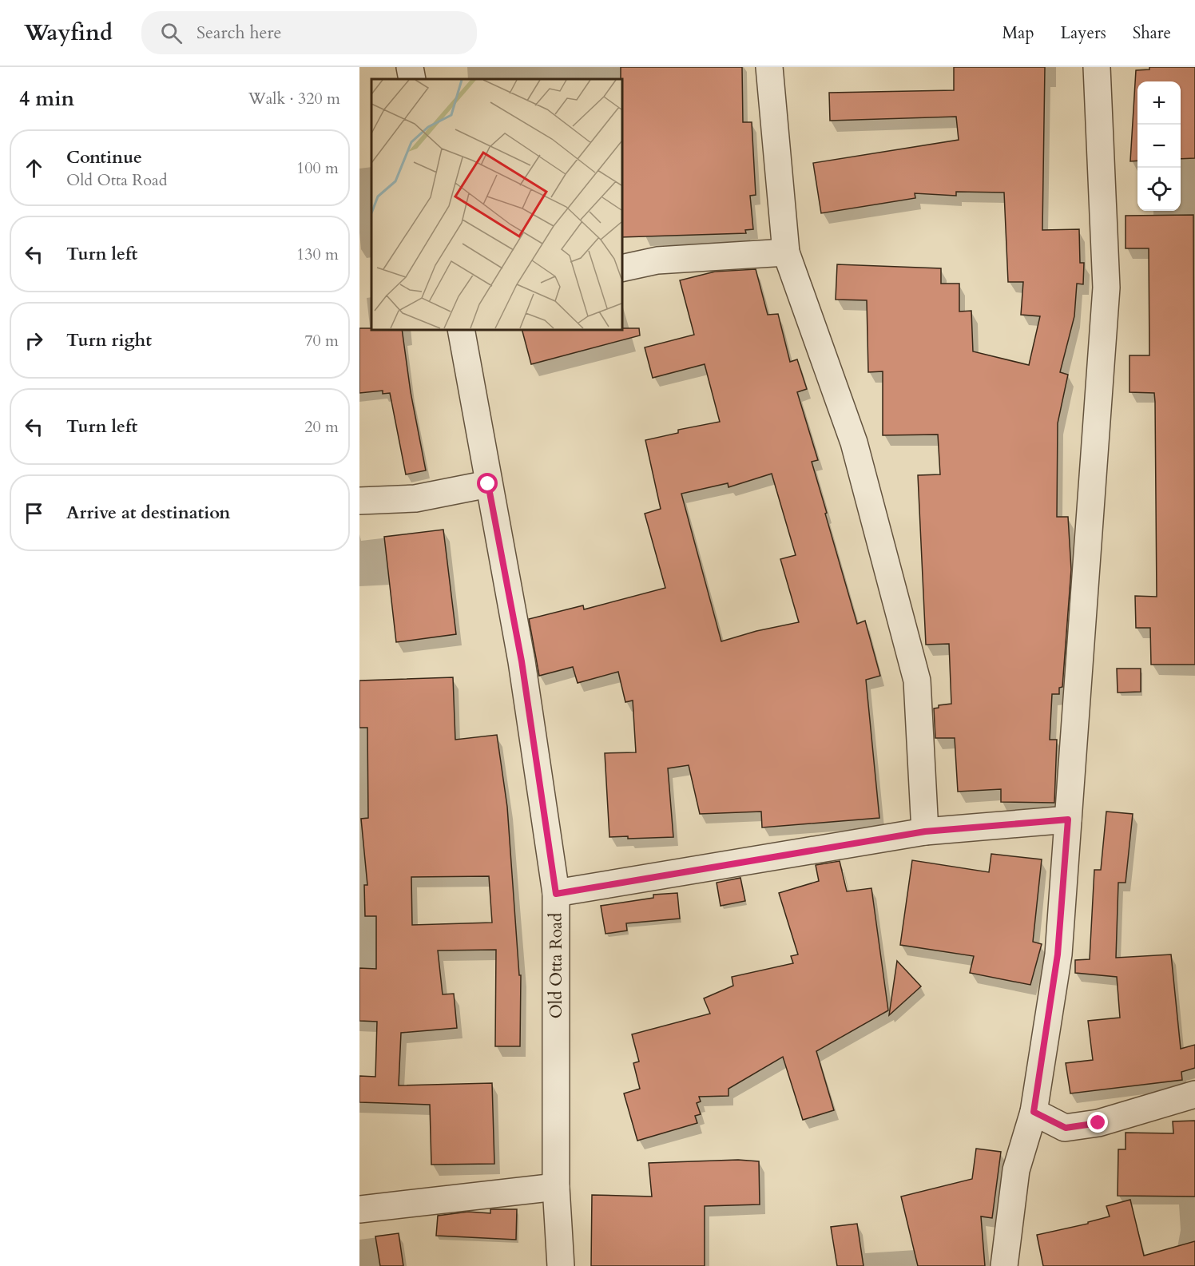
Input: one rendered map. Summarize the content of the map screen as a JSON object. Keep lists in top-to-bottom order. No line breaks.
{"streets":{"street":["Old Otta Road"]},"page":{"header":"Wayfind","search":"Search here","nav":["Map","Layers","Share"],"heading":["4 min","Walk · 320 m"],"map_buttons":["+","−"],"list":[["Continue","Old Otta Road","100 m"],["Turn left","130 m"],["Turn right","70 m"],["Turn left","20 m"],"Arrive at destination"]}}
